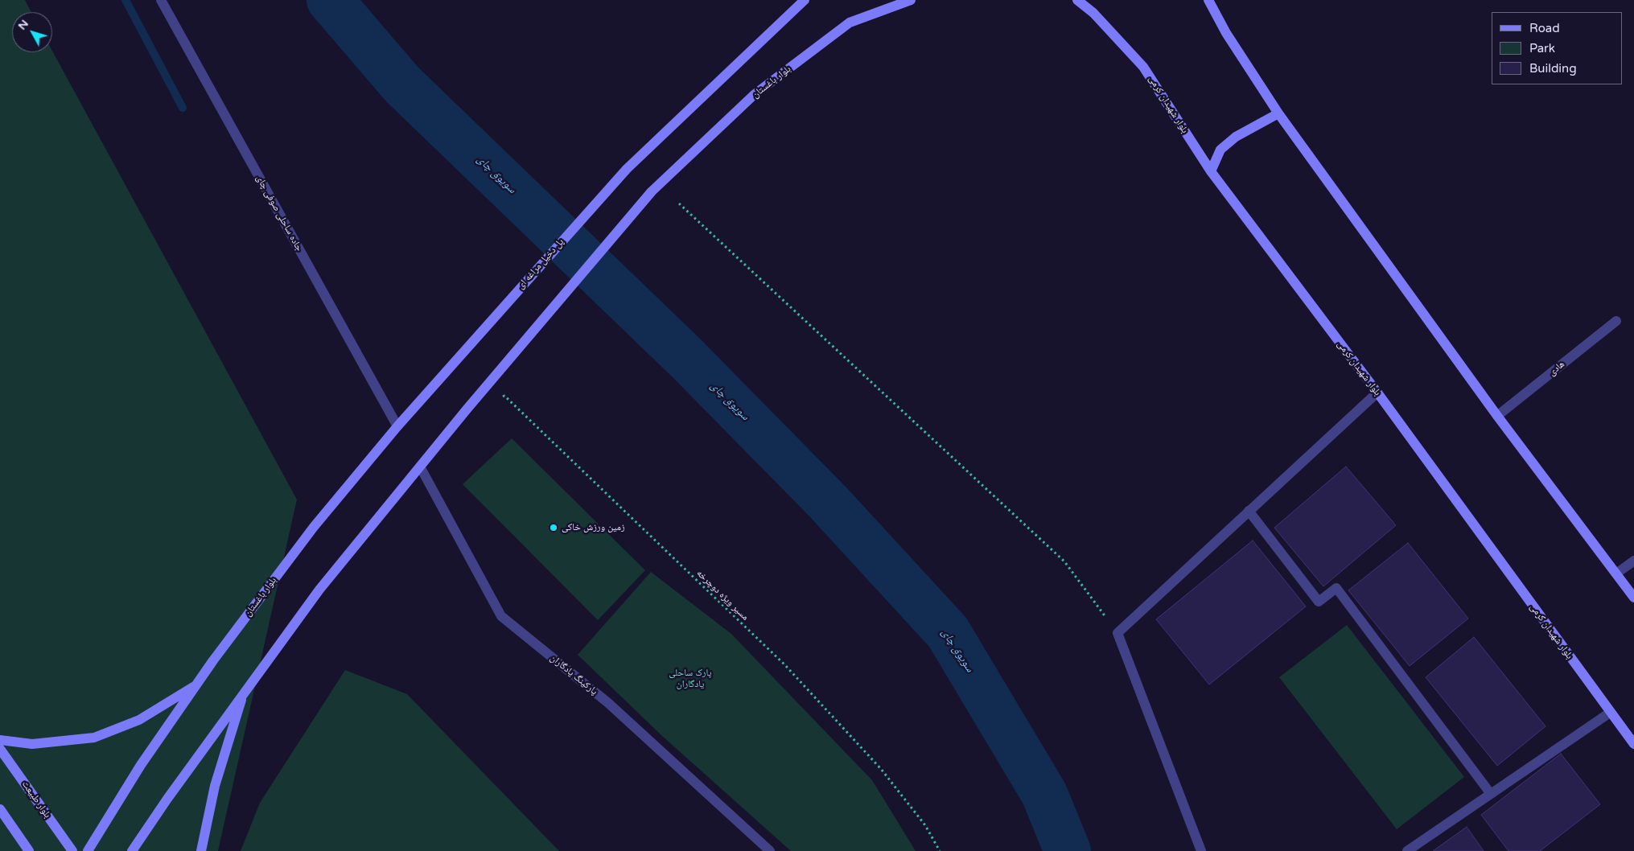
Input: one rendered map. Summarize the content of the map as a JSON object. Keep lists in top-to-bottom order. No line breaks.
{"streets":{"main road":["بلوار باغستان","بلوار شهیدان کرمی","پل دخیل مراغه ای","بلوار طبیعت"],"street":["جاده ساحلی صوفی چای","هادی","پارکینگ یادگاران"],"path":["مسیر ویژه دوچرخه"]},"crossings":[["بلوار باغستان","جاده ساحلی صوفی چای"],["بلوار باغستان","پل دخیل مراغه ای"],["بلوار باغستان","پارکینگ یادگاران"]],"water":["سویوق چای"],"parks":["پارک ساحلی یادگاران"],"places":["زمین ورزش خاکی"],"legend":["Road","Park","Building"],"north":"top left"}
